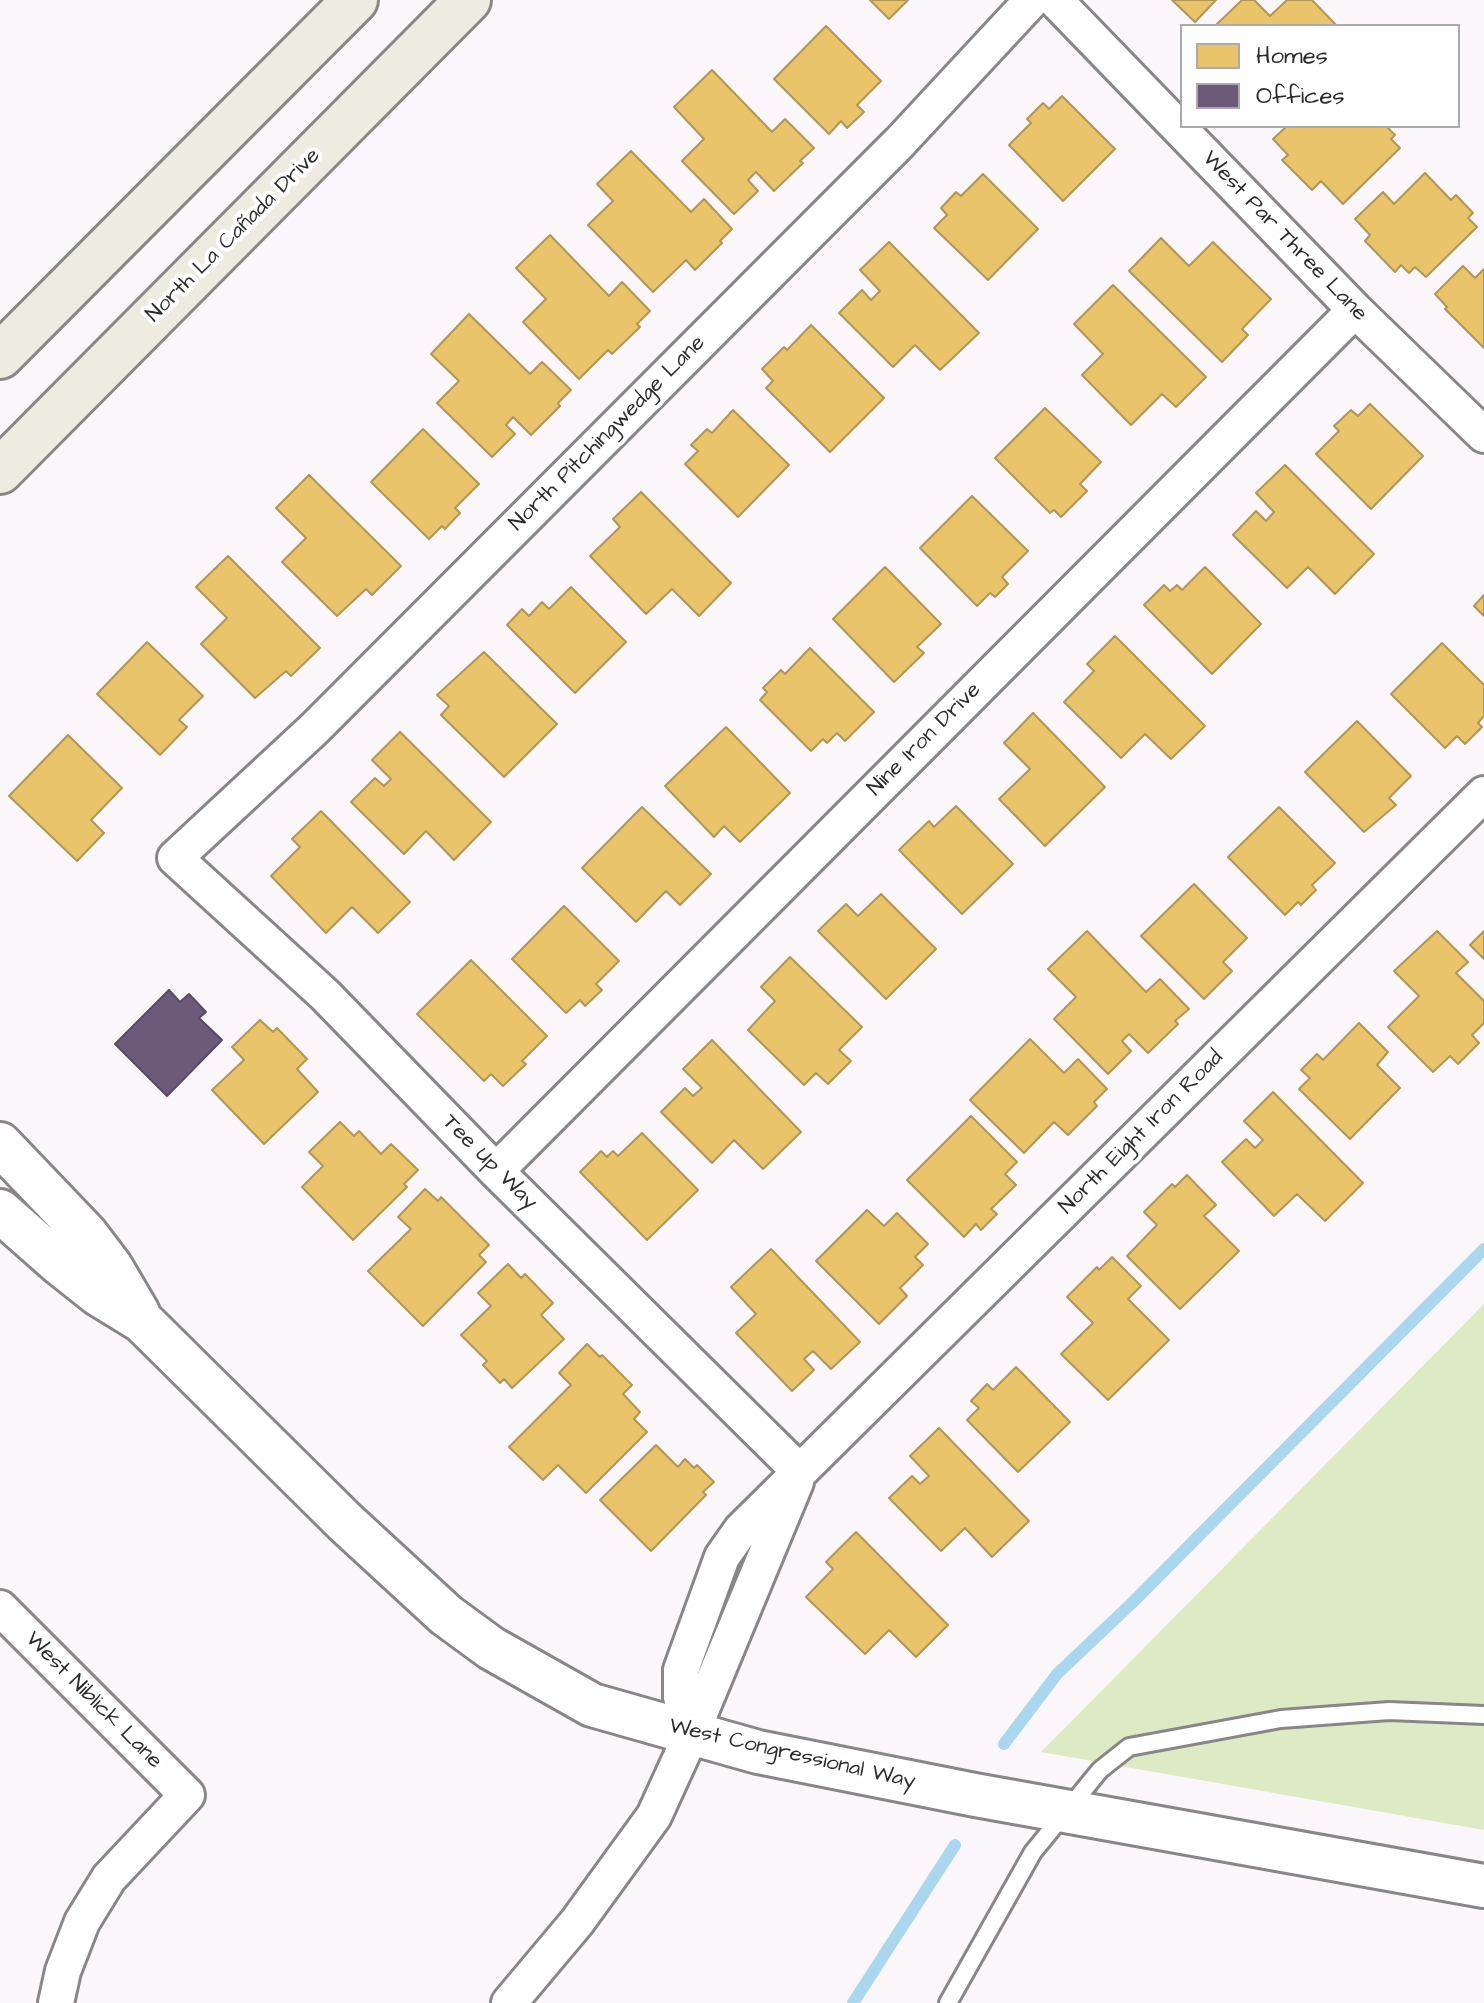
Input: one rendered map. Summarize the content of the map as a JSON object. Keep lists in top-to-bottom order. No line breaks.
{"streets":{"main road":["North La Cañada Drive"],"street":["West Par Three Lane","North Pitchingwedge Lane","Nine Iron Drive","North Eight Iron Road","Tee Up Way","West Niblick Lane","West Congressional Way"]},"crossings":[["West Par Three Lane","Nine Iron Drive"],["North Pitchingwedge Lane","Tee Up Way"],["Nine Iron Drive","Tee Up Way"],["North Eight Iron Road","Tee Up Way"],["North Eight Iron Road","West Congressional Way"]],"legend":["Homes","Offices"]}
